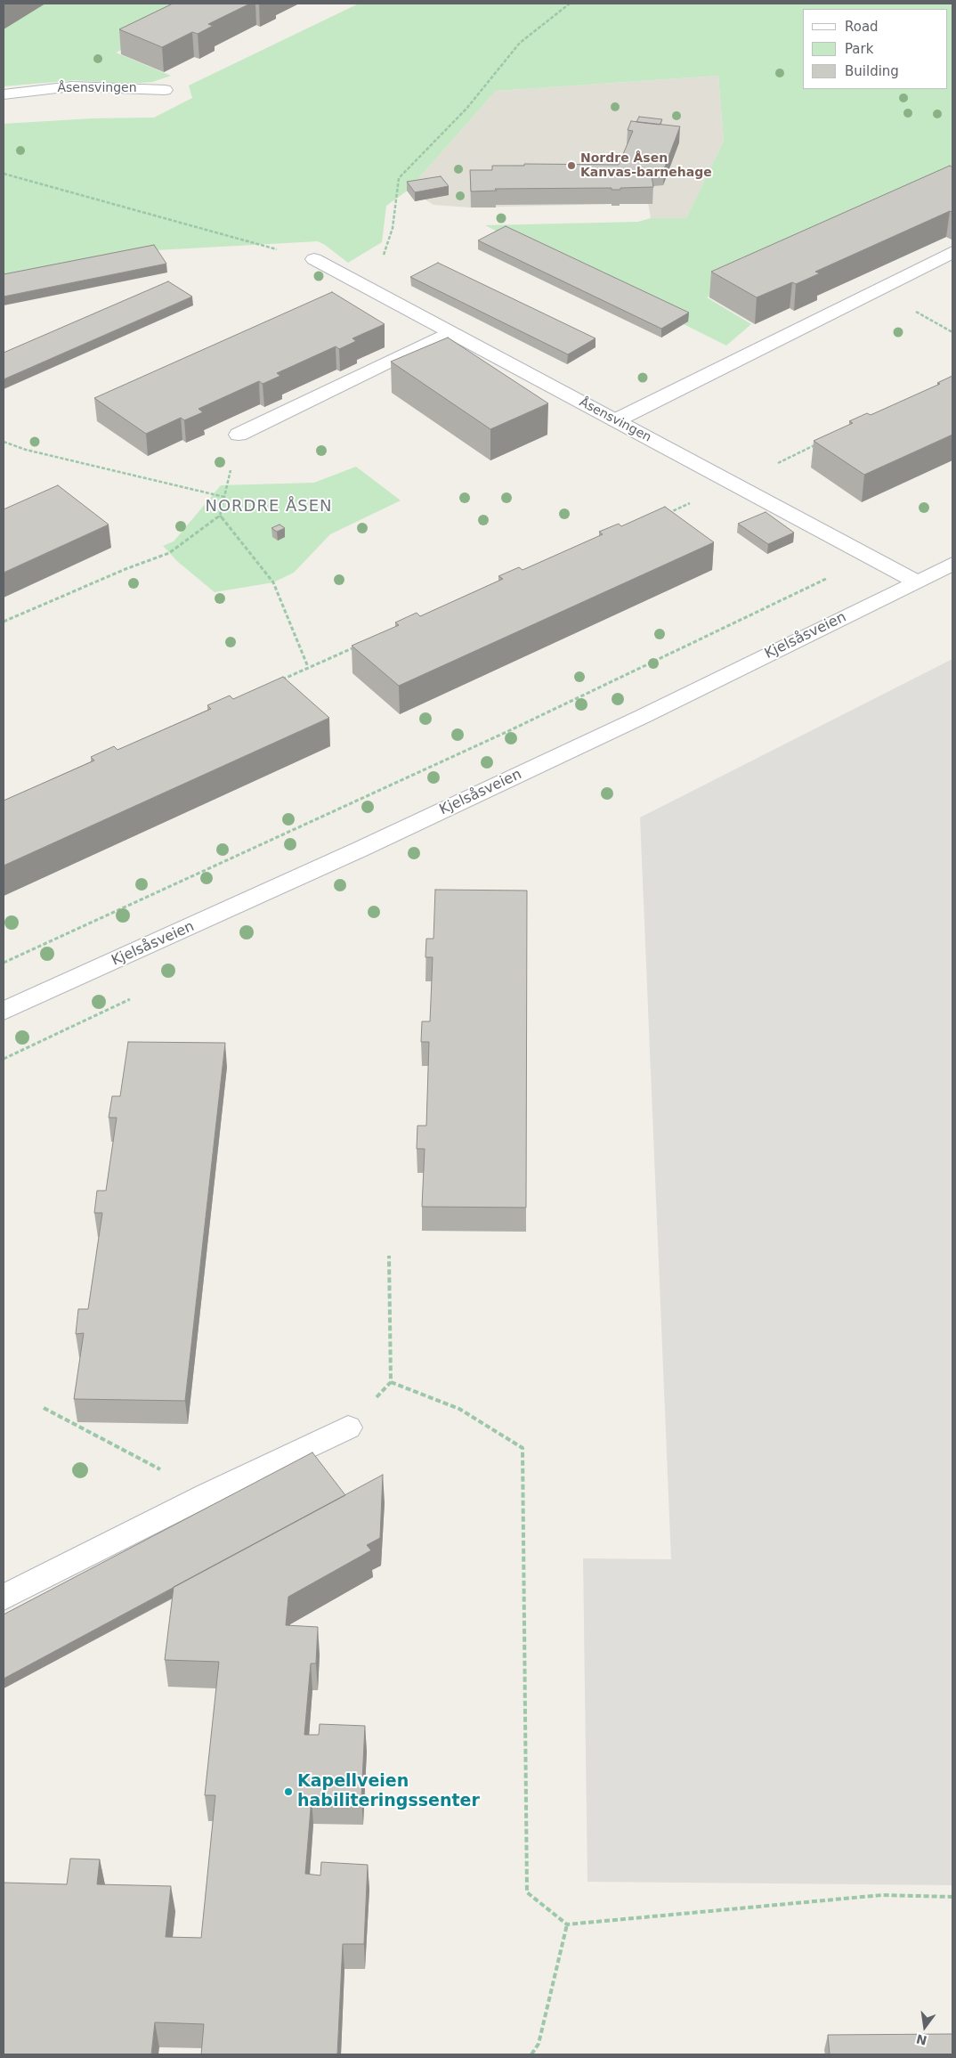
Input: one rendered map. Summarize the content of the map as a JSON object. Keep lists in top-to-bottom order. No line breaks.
{"streets":{"street":["Åsensvingen","Kjelsåsveien"]},"crossings":[["Åsensvingen","Kjelsåsveien"]],"districts":["NORDRE ÅSEN"],"places":["Nordre Åsen Kanvas-barnehage","Kapellveien habiliteringssenter"],"legend":["Road","Park","Building"],"north":"bottom"}
